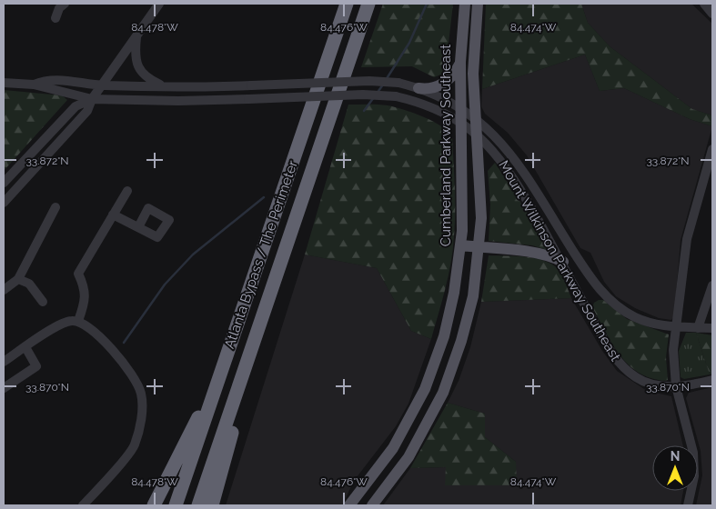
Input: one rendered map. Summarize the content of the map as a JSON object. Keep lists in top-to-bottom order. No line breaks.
{"streets":{"highway":["Atlanta Bypass / The Perimeter"],"main road":["Cumberland Parkway Southeast"],"street":["Mount Wilkinson Parkway Southeast"]},"crossings":[["Cumberland Parkway Southeast","Mount Wilkinson Parkway Southeast"]],"north":"top","coordinates":["84.478°W","84.476°W","84.474°W","33.872°N","33.870°N"]}
